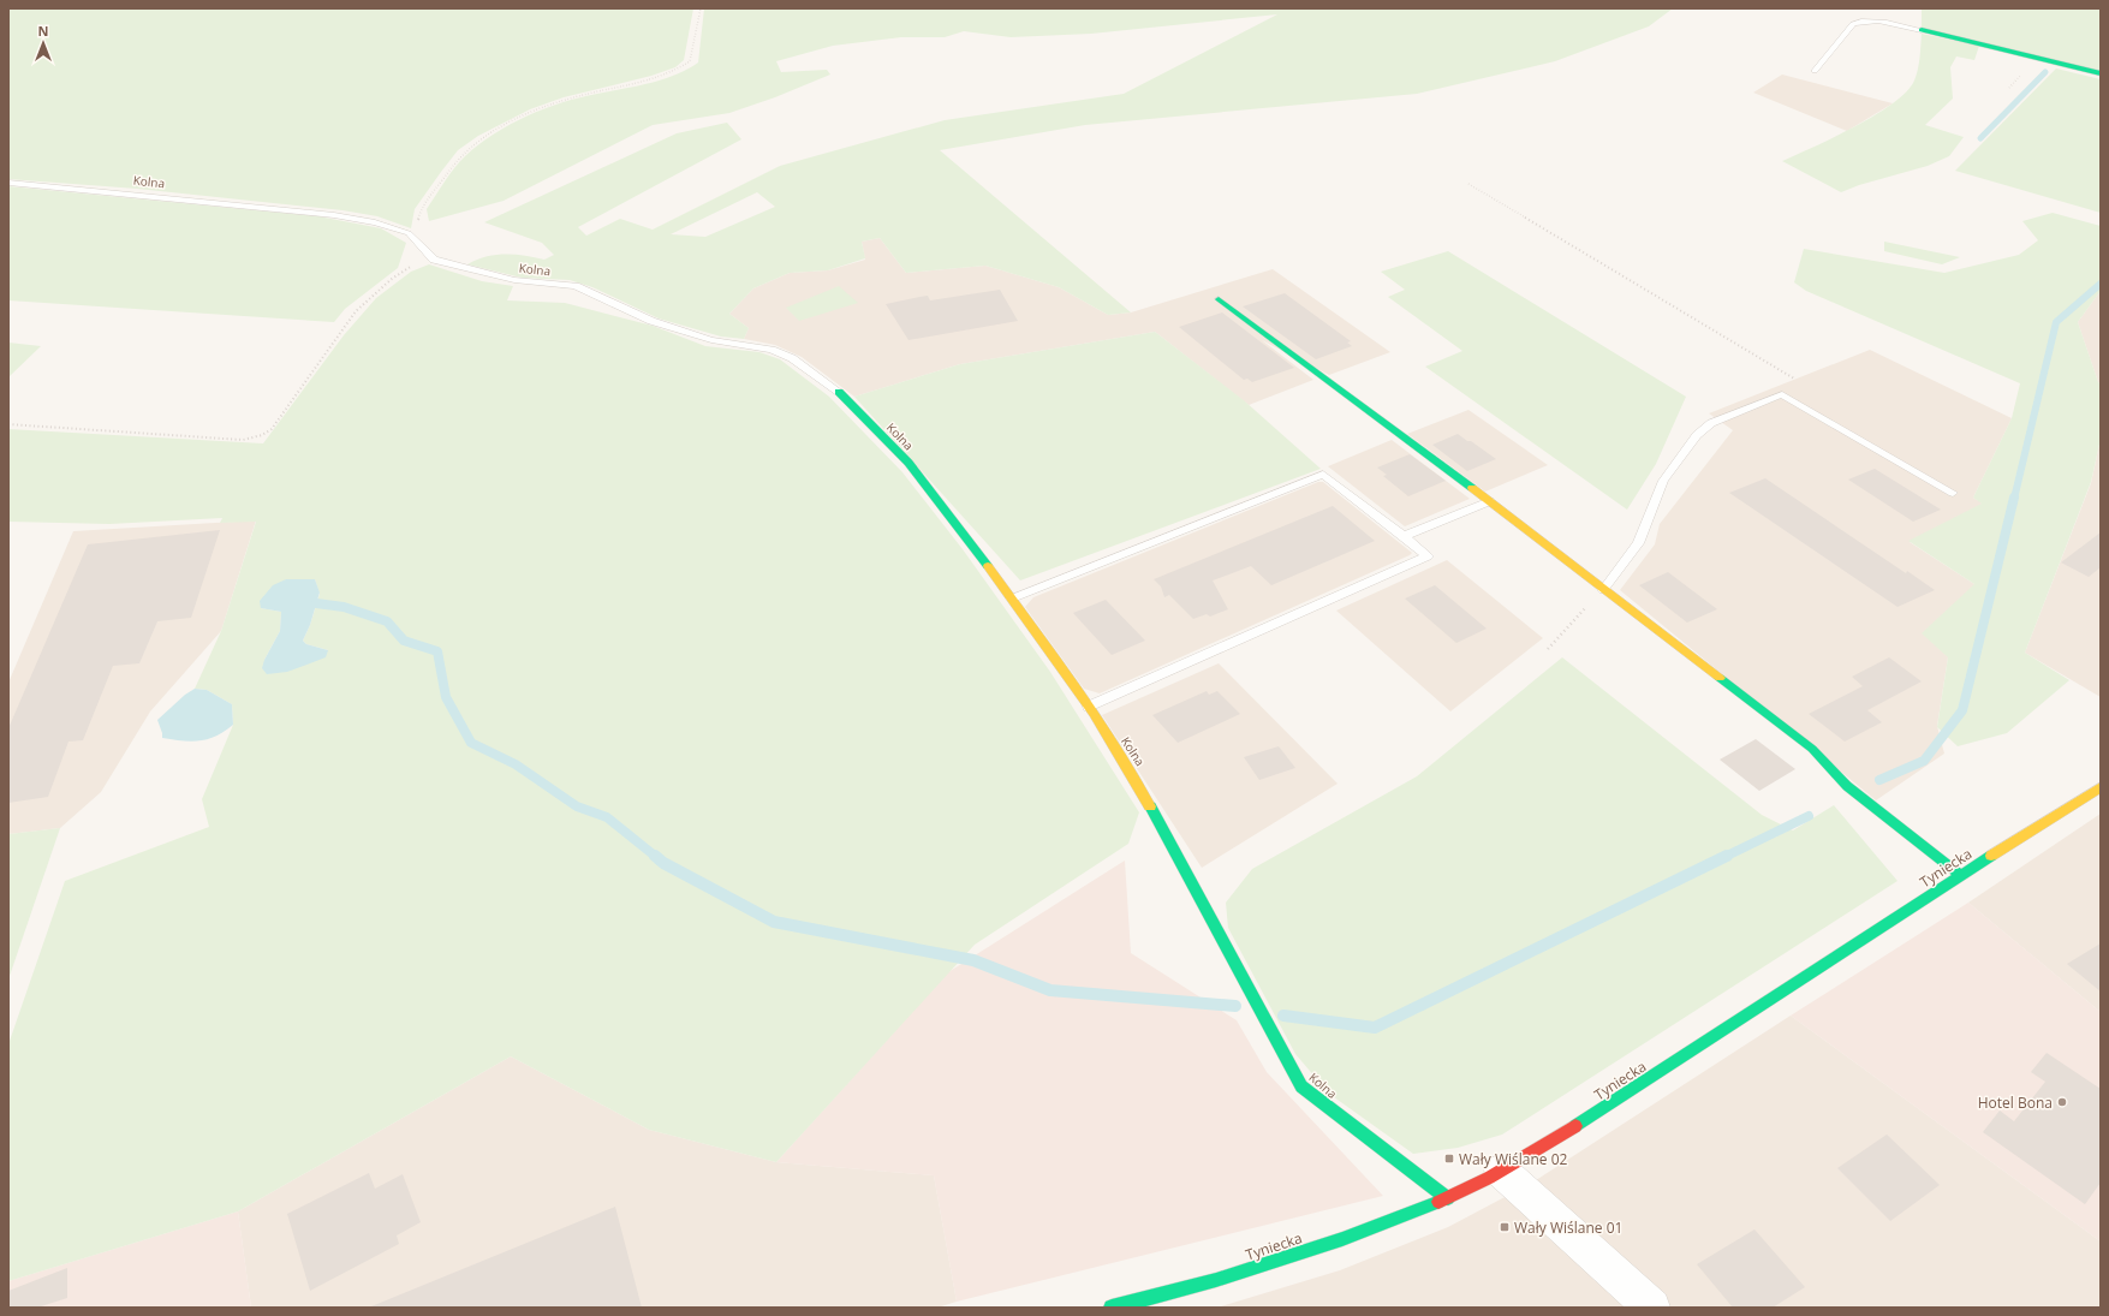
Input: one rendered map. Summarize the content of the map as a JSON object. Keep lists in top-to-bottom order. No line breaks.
{"streets":{"street":["Kolna","Tyniecka"]},"crossings":[["Kolna","Tyniecka"]],"places":{"other":["Hotel Bona"],"transit":["Wały Wiślane 02","Wały Wiślane 01"]},"north":"top"}
